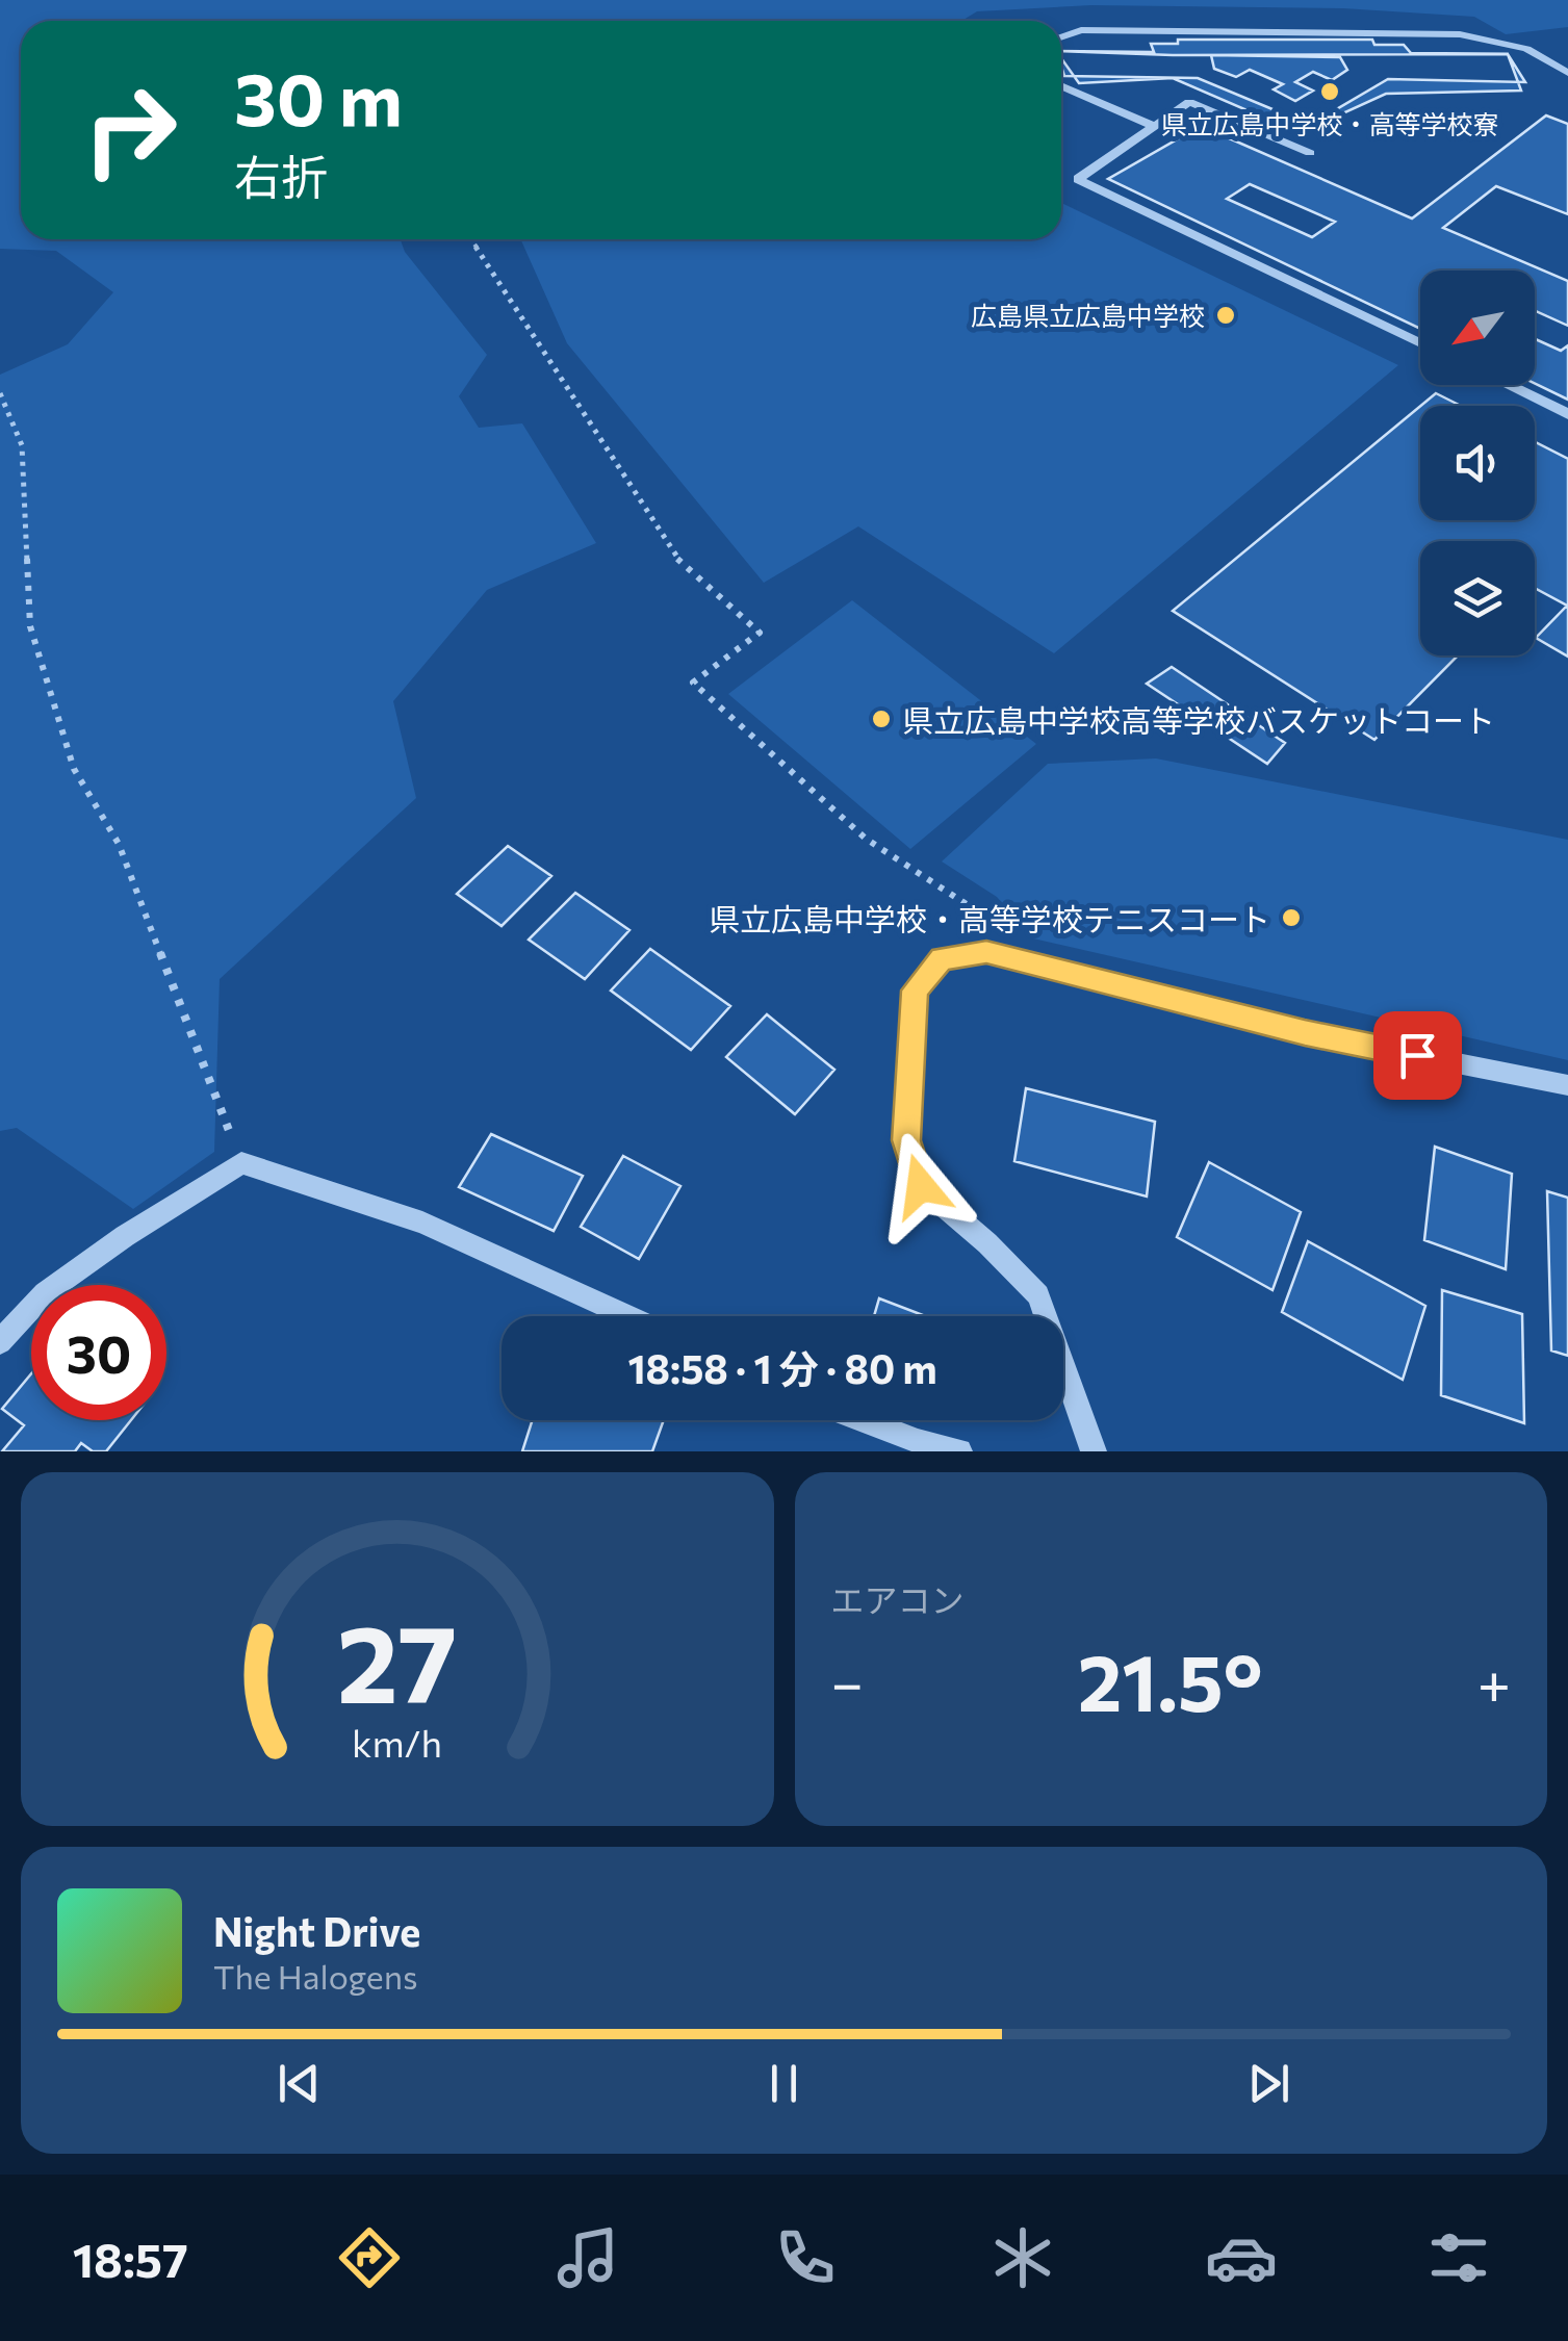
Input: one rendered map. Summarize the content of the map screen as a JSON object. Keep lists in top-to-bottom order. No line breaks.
{"places":["県立広島中学校・高等学校寮","広島県立広島中学校","県立広島中学校高等学校バスケットコート","県立広島中学校・高等学校テニスコート"],"north":"bottom left","page":{"turn":["30 m","右折"],"limit":"30","trip":"18:58 · 1 分 · 80 m","tile":"エアコン","heat":["−","21.5°","+"],"song":["Night Drive","The Halogens"],"tabs":"18:57","gauge":["27","km/h"]}}
